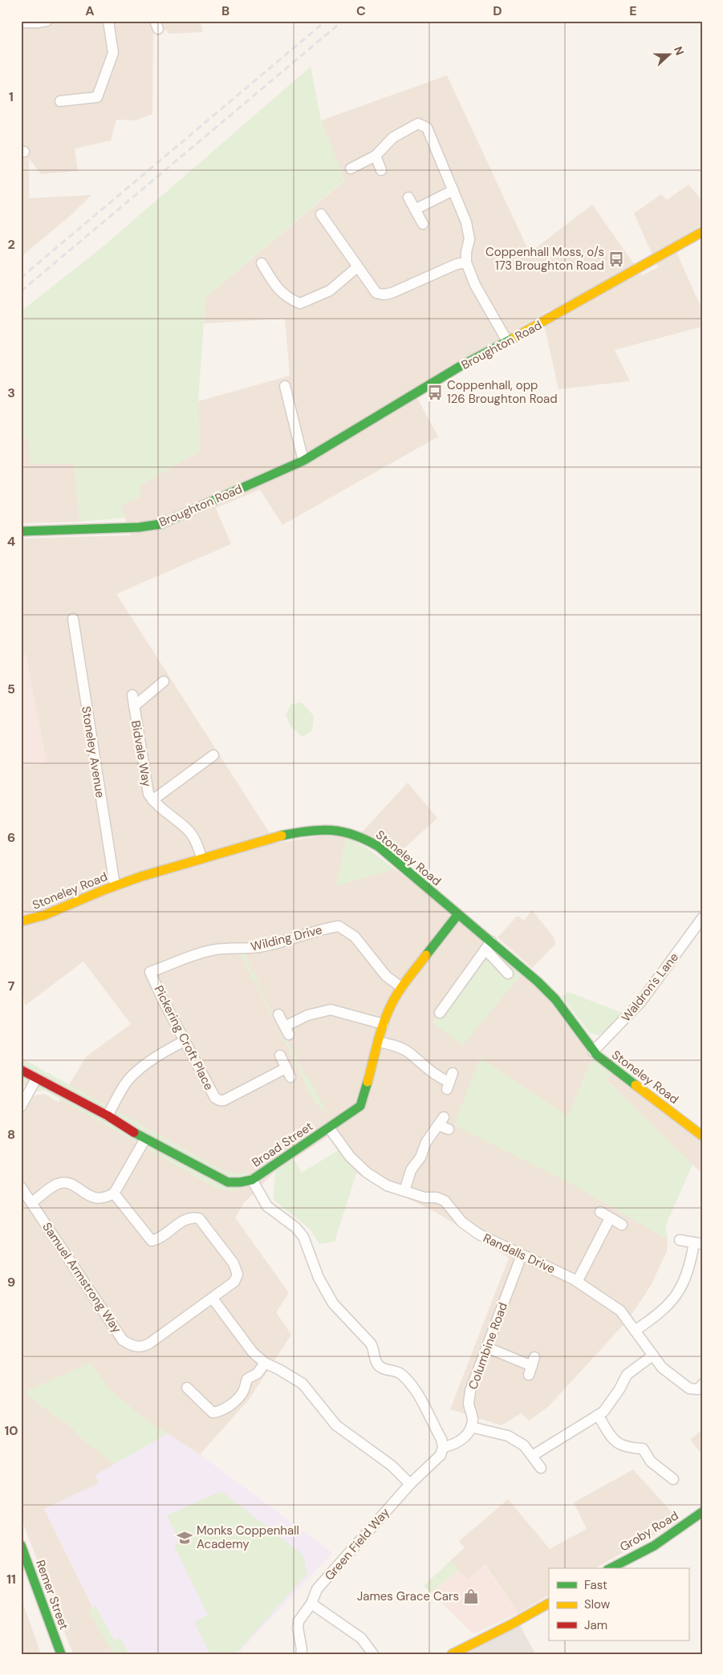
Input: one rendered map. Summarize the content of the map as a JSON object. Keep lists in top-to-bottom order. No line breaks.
{"streets":{"street":["Broughton Road","Stoneley Avenue","Bidvale Way","Stoneley Road","Wilding Drive","Waldron's Lane","Pickering Croft Place","Broad Street","Randalls Drive","Samuel Armstrong Way","Columbine Road","Groby Road","Green Field Way","Remer Street"]},"crossings":[["Stoneley Avenue","Stoneley Road"],["Bidvale Way","Stoneley Road"],["Stoneley Road","Waldron's Lane"],["Stoneley Road","Broad Street"],["Wilding Drive","Pickering Croft Place"],["Wilding Drive","Broad Street"],["Broad Street","Randalls Drive"],["Randalls Drive","Columbine Road"]],"places":{"bus stop":["Coppenhall Moss, o/s 173 Broughton Road","Coppenhall, opp 126 Broughton Road"],"school or university":["Monks Coppenhall Academy"],"shop":["James Grace Cars"]},"legend":["Fast","Slow","Jam"],"north":"right","grid":{"columns":["A","B","C","D","E"],"rows":["1","2","3","4","5","6","7","8","9","10","11"]}}
